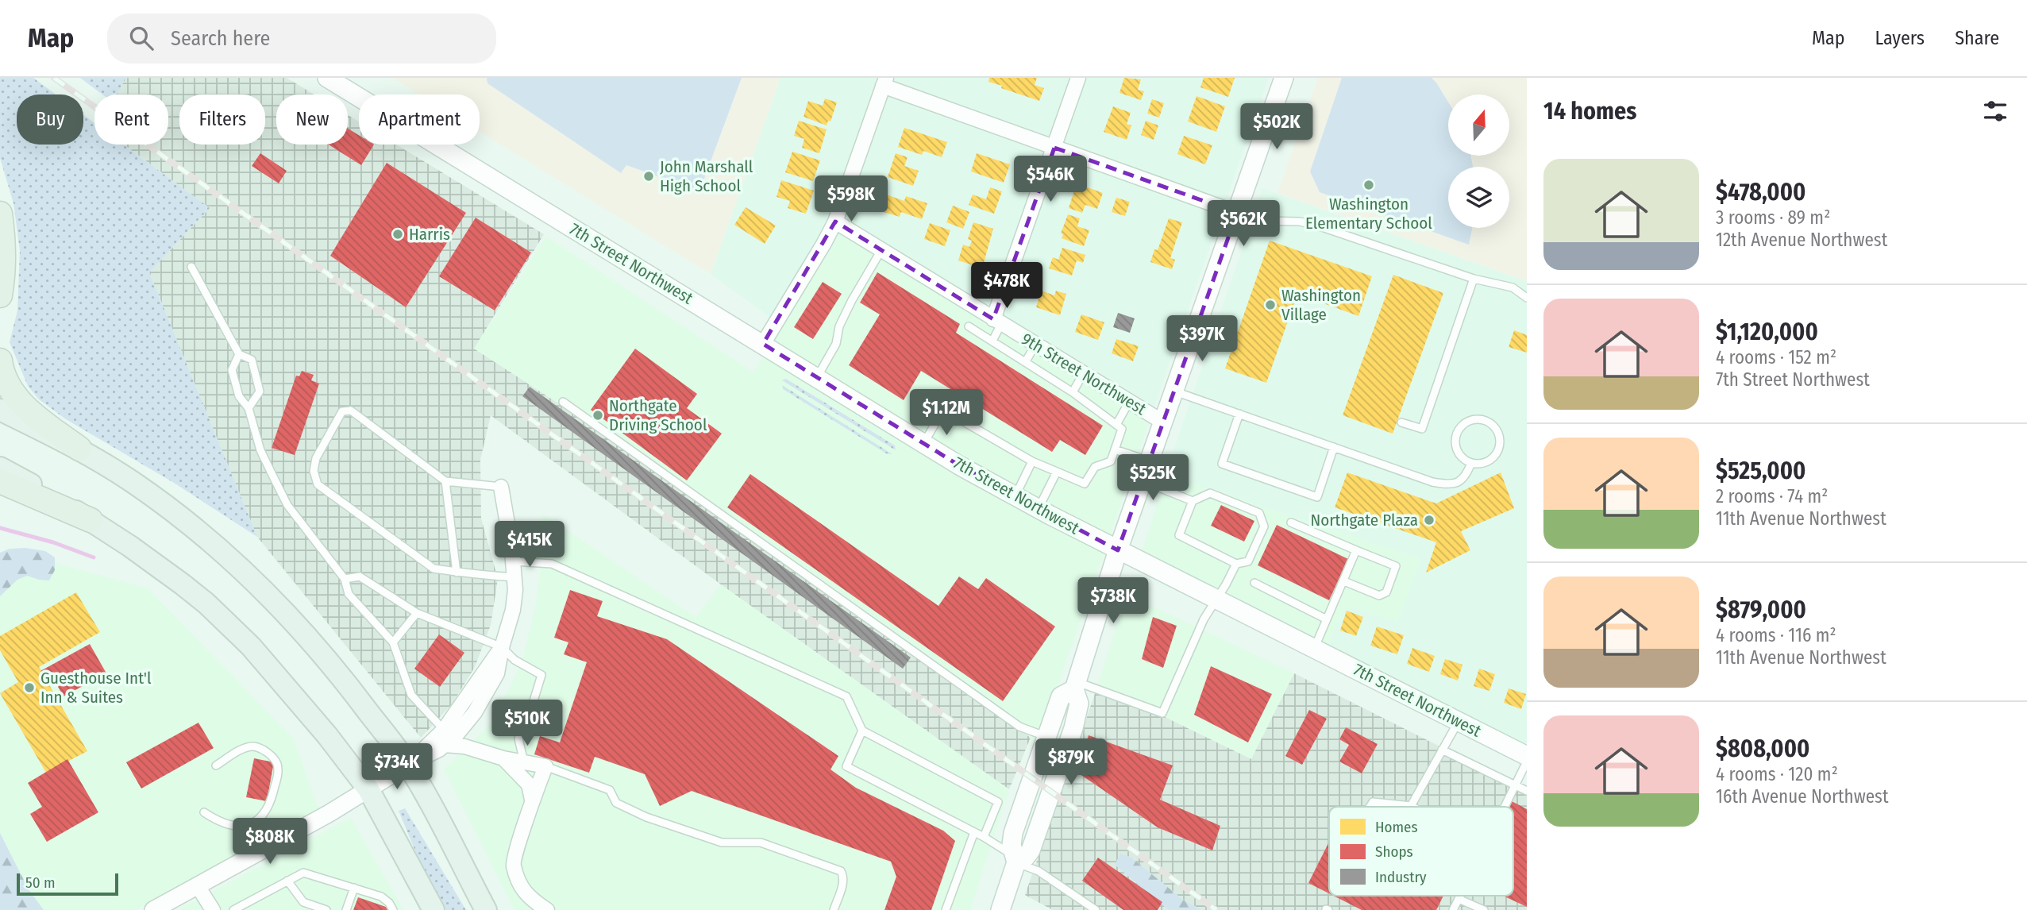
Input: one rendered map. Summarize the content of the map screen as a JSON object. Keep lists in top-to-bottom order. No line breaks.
{"streets":{"main road":["7th Street Northwest"],"street":["9th Street Northwest"]},"places":["John Marshall High School","Washington Elementary School","Harris","Washington Village","Northgate Driving School","Northgate Plaza","Guesthouse Int'l Inn & Suites"],"legend":["Homes","Shops","Industry"],"scale_bar":"50 m","north":"top","page":{"header":"Map","search":"Search here","nav":["Map","Layers","Share"],"heading":"14 homes","chip":["Buy","Rent","Filters","New","Apartment"],"price":["$502K","$546K","$598K","$562K","$478K","$397K","$1.12M","$525K","$415K","$738K","$510K","$879K","$734K","$808K"],"list":[{"name":"$478,000","note":"3 rooms · 89 m² · 12th Avenue Northwest"},{"name":"$1,120,000","note":"4 rooms · 152 m² · 7th Street Northwest"},{"name":"$525,000","note":"2 rooms · 74 m² · 11th Avenue Northwest"},{"name":"$879,000","note":"4 rooms · 116 m² · 11th Avenue Northwest"},{"name":"$808,000","note":"4 rooms · 120 m² · 16th Avenue Northwest"}],"scale":"50 m"}}
